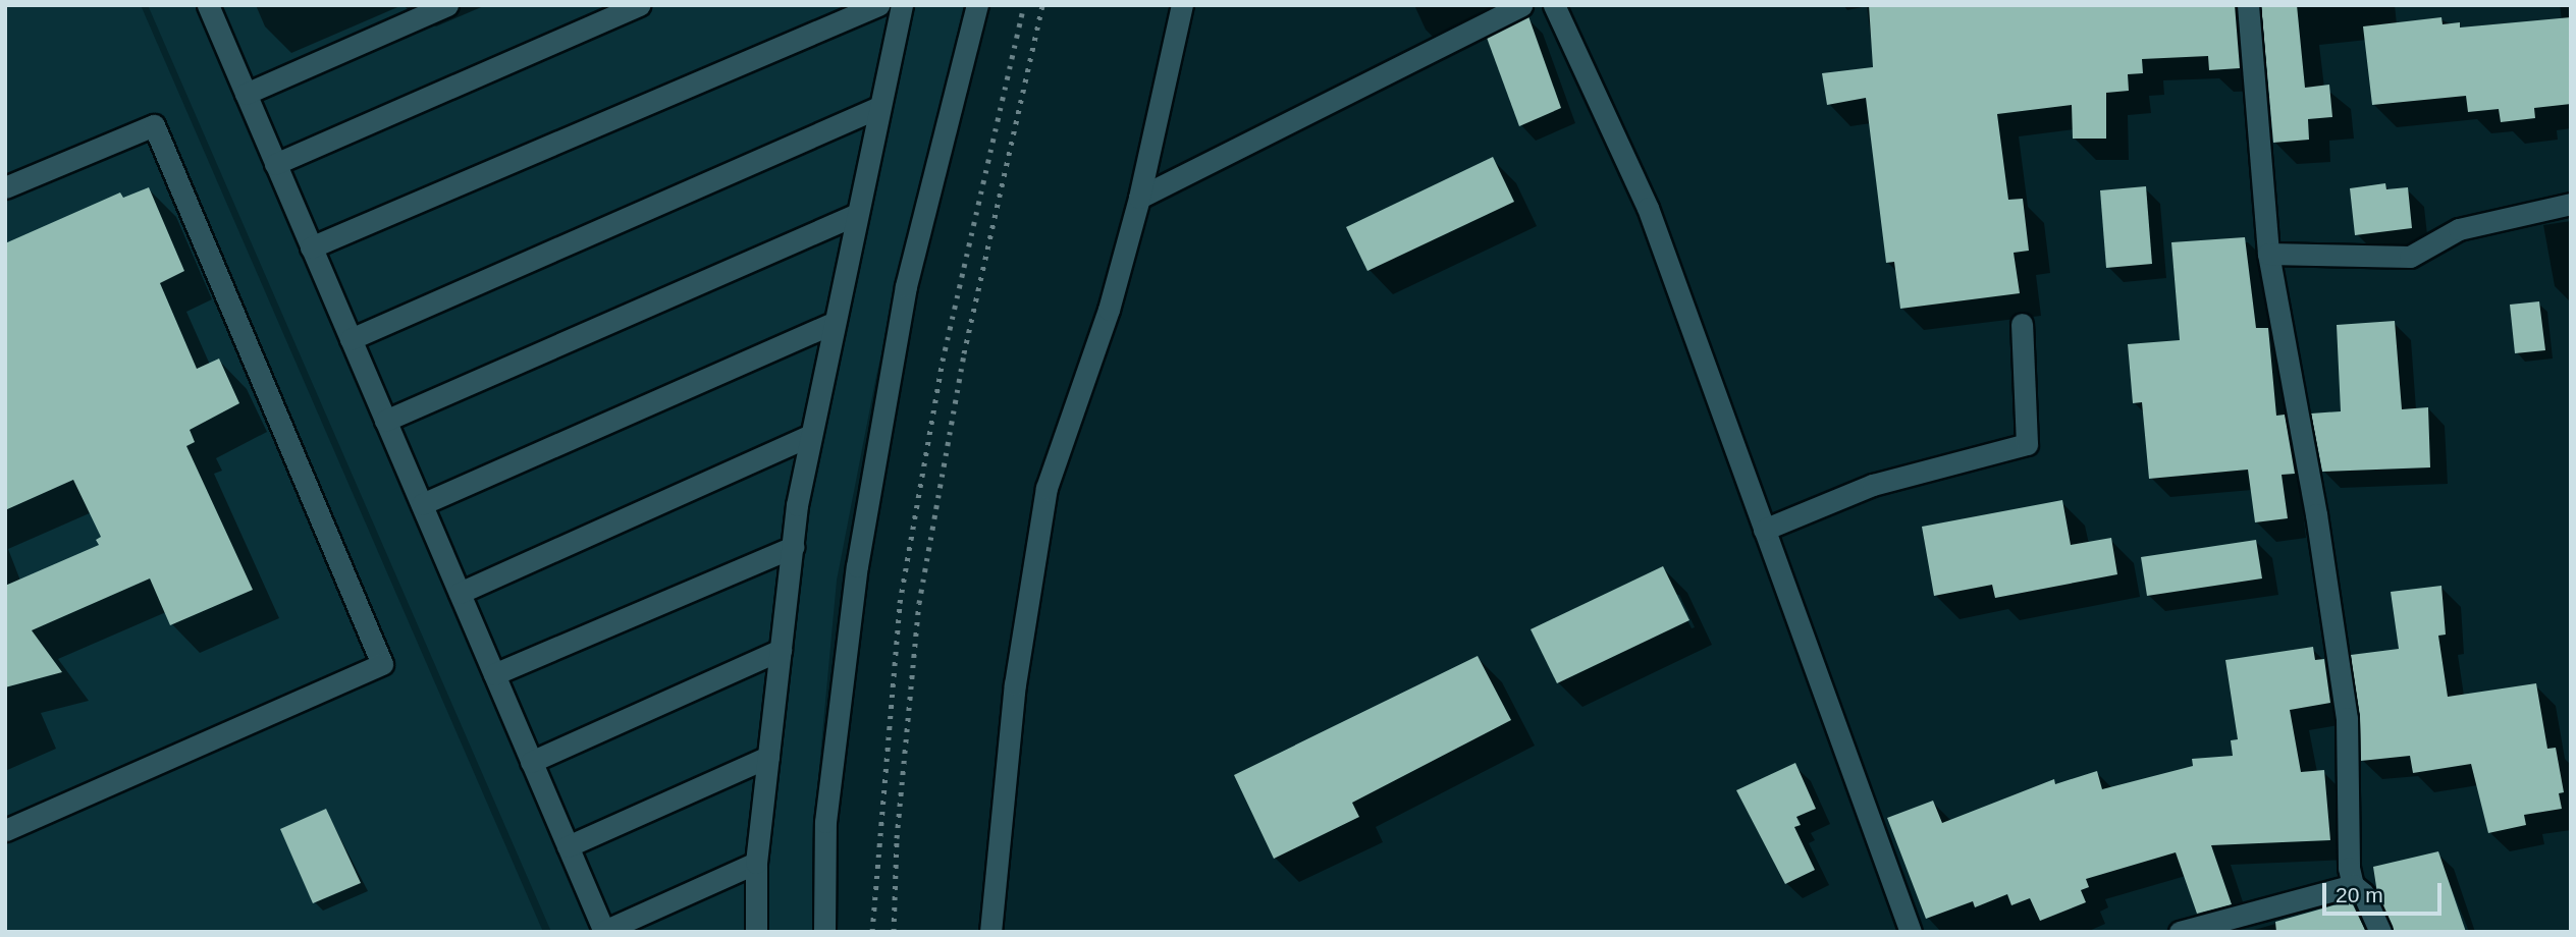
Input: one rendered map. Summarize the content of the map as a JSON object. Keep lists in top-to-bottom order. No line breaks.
{"scale_bar":"20 m"}
